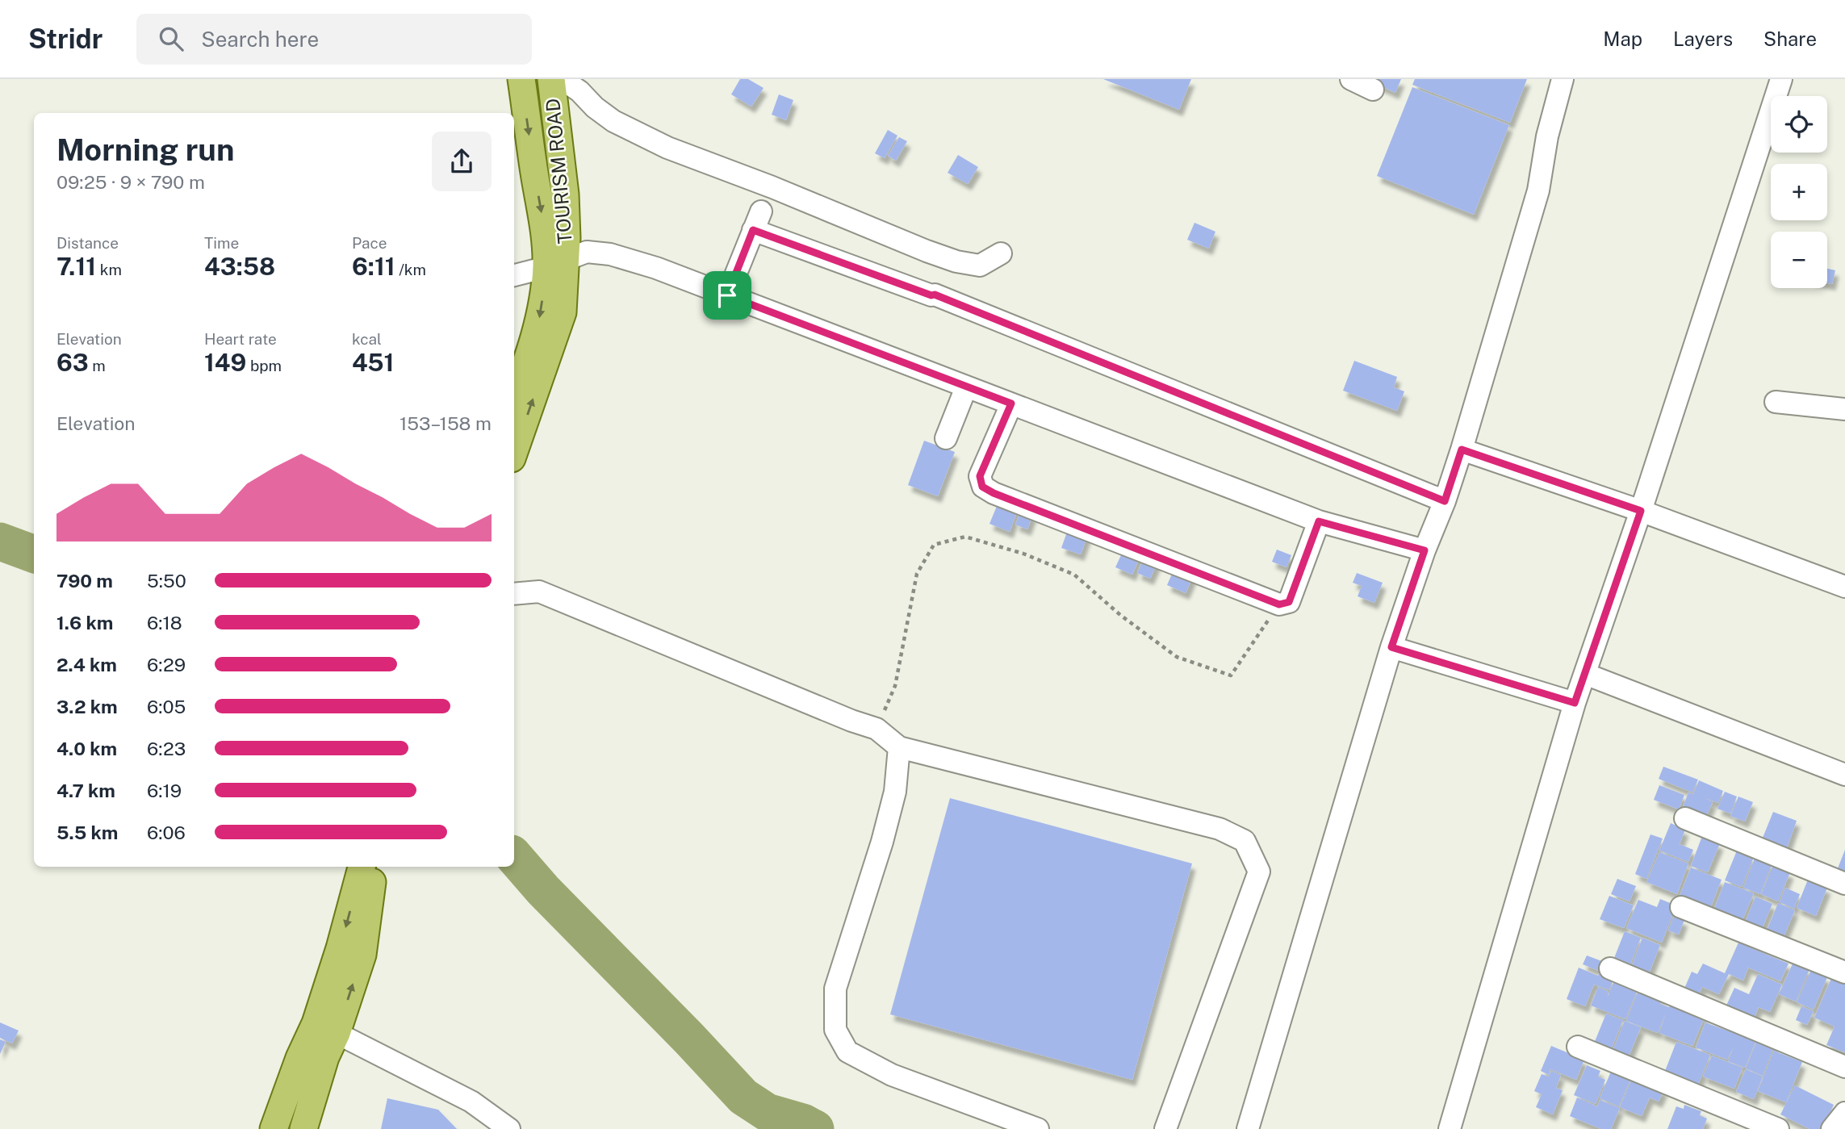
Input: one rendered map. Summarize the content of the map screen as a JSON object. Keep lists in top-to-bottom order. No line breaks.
{"streets":{"main road":["TOURISM ROAD"]},"page":{"header":"Stridr","search":"Search here","nav":["Map","Layers","Share"],"map_buttons":["+","−"],"heading":["Morning run","09:25 · 9 × 790 m"],"stats":[["Distance","7.11 km"],["Time","43:58"],["Pace","6:11 /km"],["Elevation","63 m"],["Heart rate","149 bpm"],["kcal","451"]],"chart":["Elevation","153–158 m"],"list":[{"name":"790 m","note":"5:50"},{"name":"1.6 km","note":"6:18"},{"name":"2.4 km","note":"6:29"},{"name":"3.2 km","note":"6:05"},{"name":"4.0 km","note":"6:23"},{"name":"4.7 km","note":"6:19"},{"name":"5.5 km","note":"6:06"}]}}
